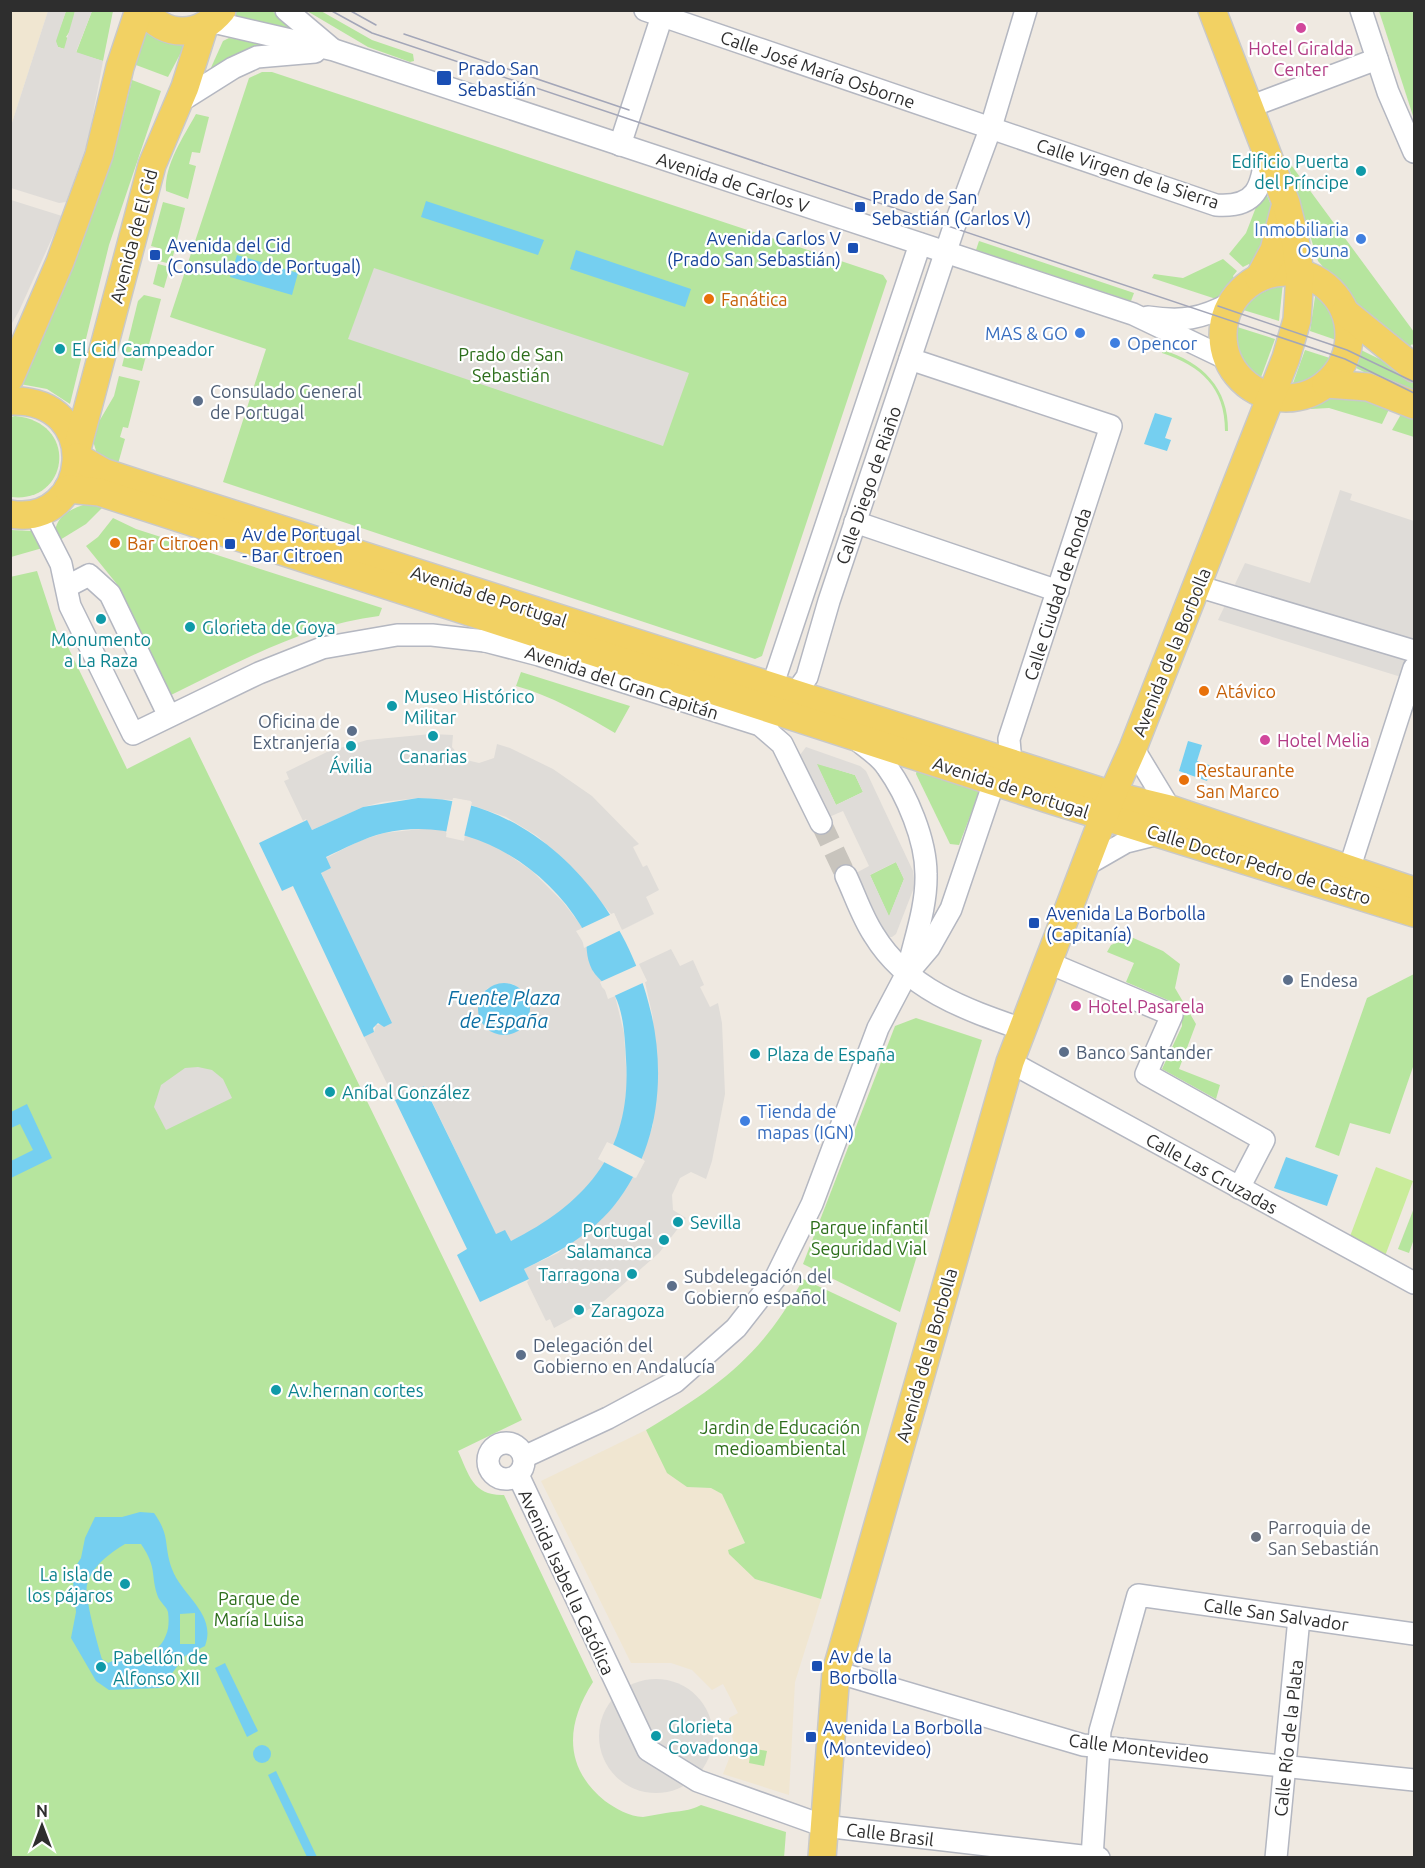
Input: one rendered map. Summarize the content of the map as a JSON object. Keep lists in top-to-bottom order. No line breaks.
{"streets":{"main road":["Avenida de El Cid","Avenida de Portugal","Avenida de la Borbolla","Calle Doctor Pedro de Castro"],"street":["Calle José María Osborne","Calle Virgen de la Sierra","Avenida de Carlos V","Calle Diego de Riaño","Calle Ciudad de Ronda","Avenida del Gran Capitán","Calle Las Cruzadas","Avenida Isabel la Católica","Calle San Salvador","Calle Río de la Plata","Calle Montevideo","Calle Brasil"]},"crossings":[["Calle José María Osborne","Calle Virgen de la Sierra"],["Calle José María Osborne","Calle Diego de Riaño"],["Calle Virgen de la Sierra","Calle Diego de Riaño"],["Calle Virgen de la Sierra","Avenida de la Borbolla"],["Avenida de Carlos V","Avenida de El Cid"],["Avenida de Carlos V","Calle Diego de Riaño"],["Avenida de El Cid","Avenida de Portugal"],["Calle Diego de Riaño","Calle Ciudad de Ronda"],["Calle Diego de Riaño","Avenida de Portugal"],["Calle Diego de Riaño","Avenida del Gran Capitán"],["Calle Ciudad de Ronda","Avenida de Portugal"],["Calle Ciudad de Ronda","Avenida Isabel la Católica"],["Avenida de Portugal","Avenida de la Borbolla"],["Avenida de Portugal","Avenida del Gran Capitán"],["Avenida de Portugal","Calle Doctor Pedro de Castro"],["Avenida de la Borbolla","Calle Doctor Pedro de Castro"],["Avenida de la Borbolla","Calle Las Cruzadas"],["Avenida de la Borbolla","Calle Montevideo"],["Avenida de la Borbolla","Calle Brasil"],["Avenida Isabel la Católica","Calle Brasil"],["Calle San Salvador","Calle Río de la Plata"],["Calle San Salvador","Calle Montevideo"],["Calle Río de la Plata","Calle Montevideo"]],"water":["Fuente Plaza de España"],"parks":["Prado de San Sebastián","Parque infantil Seguridad Vial","Jardin de Educación medioambiental","Parque de María Luisa"],"places":{"other":["Hotel Giralda Center","Edificio Puerta del Príncipe","Inmobiliaria Osuna","Fanática","MAS & GO","Opencor","El Cid Campeador","Consulado General de Portugal","Bar Citroen","Monumento a La Raza","Glorieta de Goya","Atávico","Museo Histórico Militar","Oficina de Extranjería","Canarias","Hotel Melia","Ávilia","Restaurante San Marco","Endesa","Hotel Pasarela","Banco Santander","Plaza de España","Aníbal González","Tienda de mapas (IGN)","Sevilla","Portugal Salamanca","Tarragona","Subdelegación del Gobierno español","Zaragoza","Delegación del Gobierno en Andalucía","Av.hernan cortes","Parroquia de San Sebastián","La isla de los pájaros","Pabellón de Alfonso XII","Glorieta Covadonga"],"transit":["Prado San Sebastián","Prado de San Sebastián (Carlos V)","Avenida Carlos V (Prado San Sebastián)","Avenida del Cid (Consulado de Portugal)","Av de Portugal - Bar Citroen","Avenida La Borbolla (Capitanía)","Av de la Borbolla","Avenida La Borbolla (Montevideo)"]},"north":"top"}
